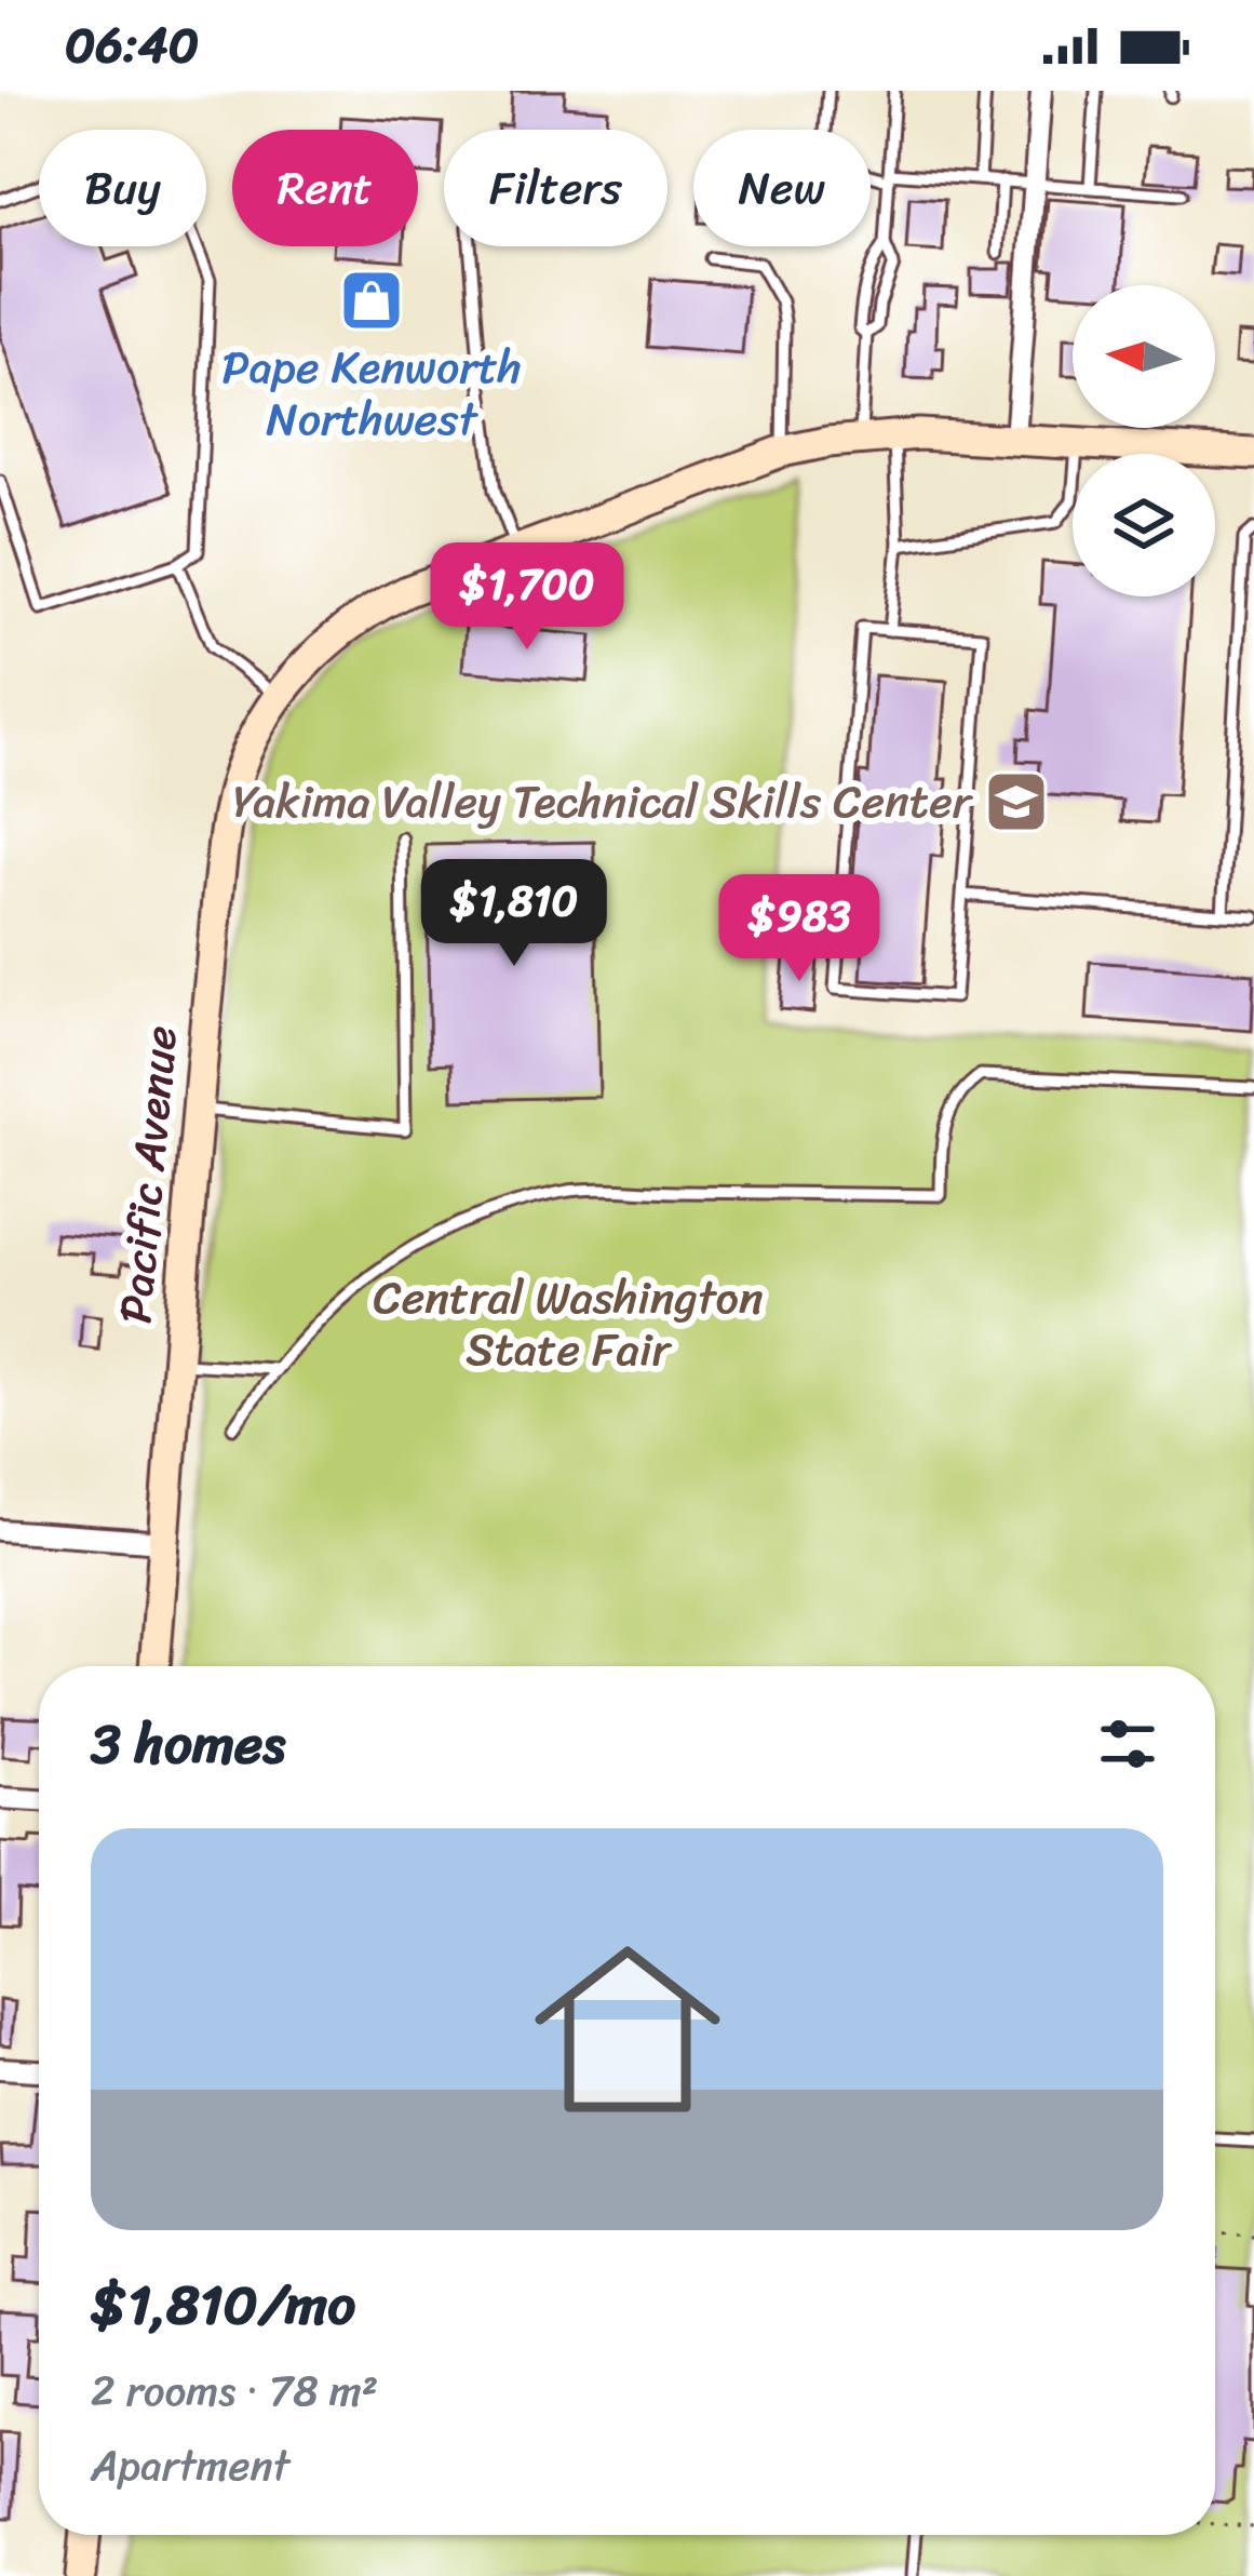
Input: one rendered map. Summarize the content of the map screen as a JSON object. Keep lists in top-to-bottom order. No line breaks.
{"streets":{"street":["Pacific Avenue"]},"parks":["Central Washington State Fair"],"places":{"shop":["Pape Kenworth Northwest"],"school or university":["Yakima Valley Technical Skills Center"]},"north":"left","page":{"status":"06:40","chip":["Buy","Rent","Filters","New"],"price":["$1,700","$1,810","$983"],"heading":"3 homes","list":[{"name":"$1,810/mo","note":"2 rooms · 78 m² · Apartment"}]}}
